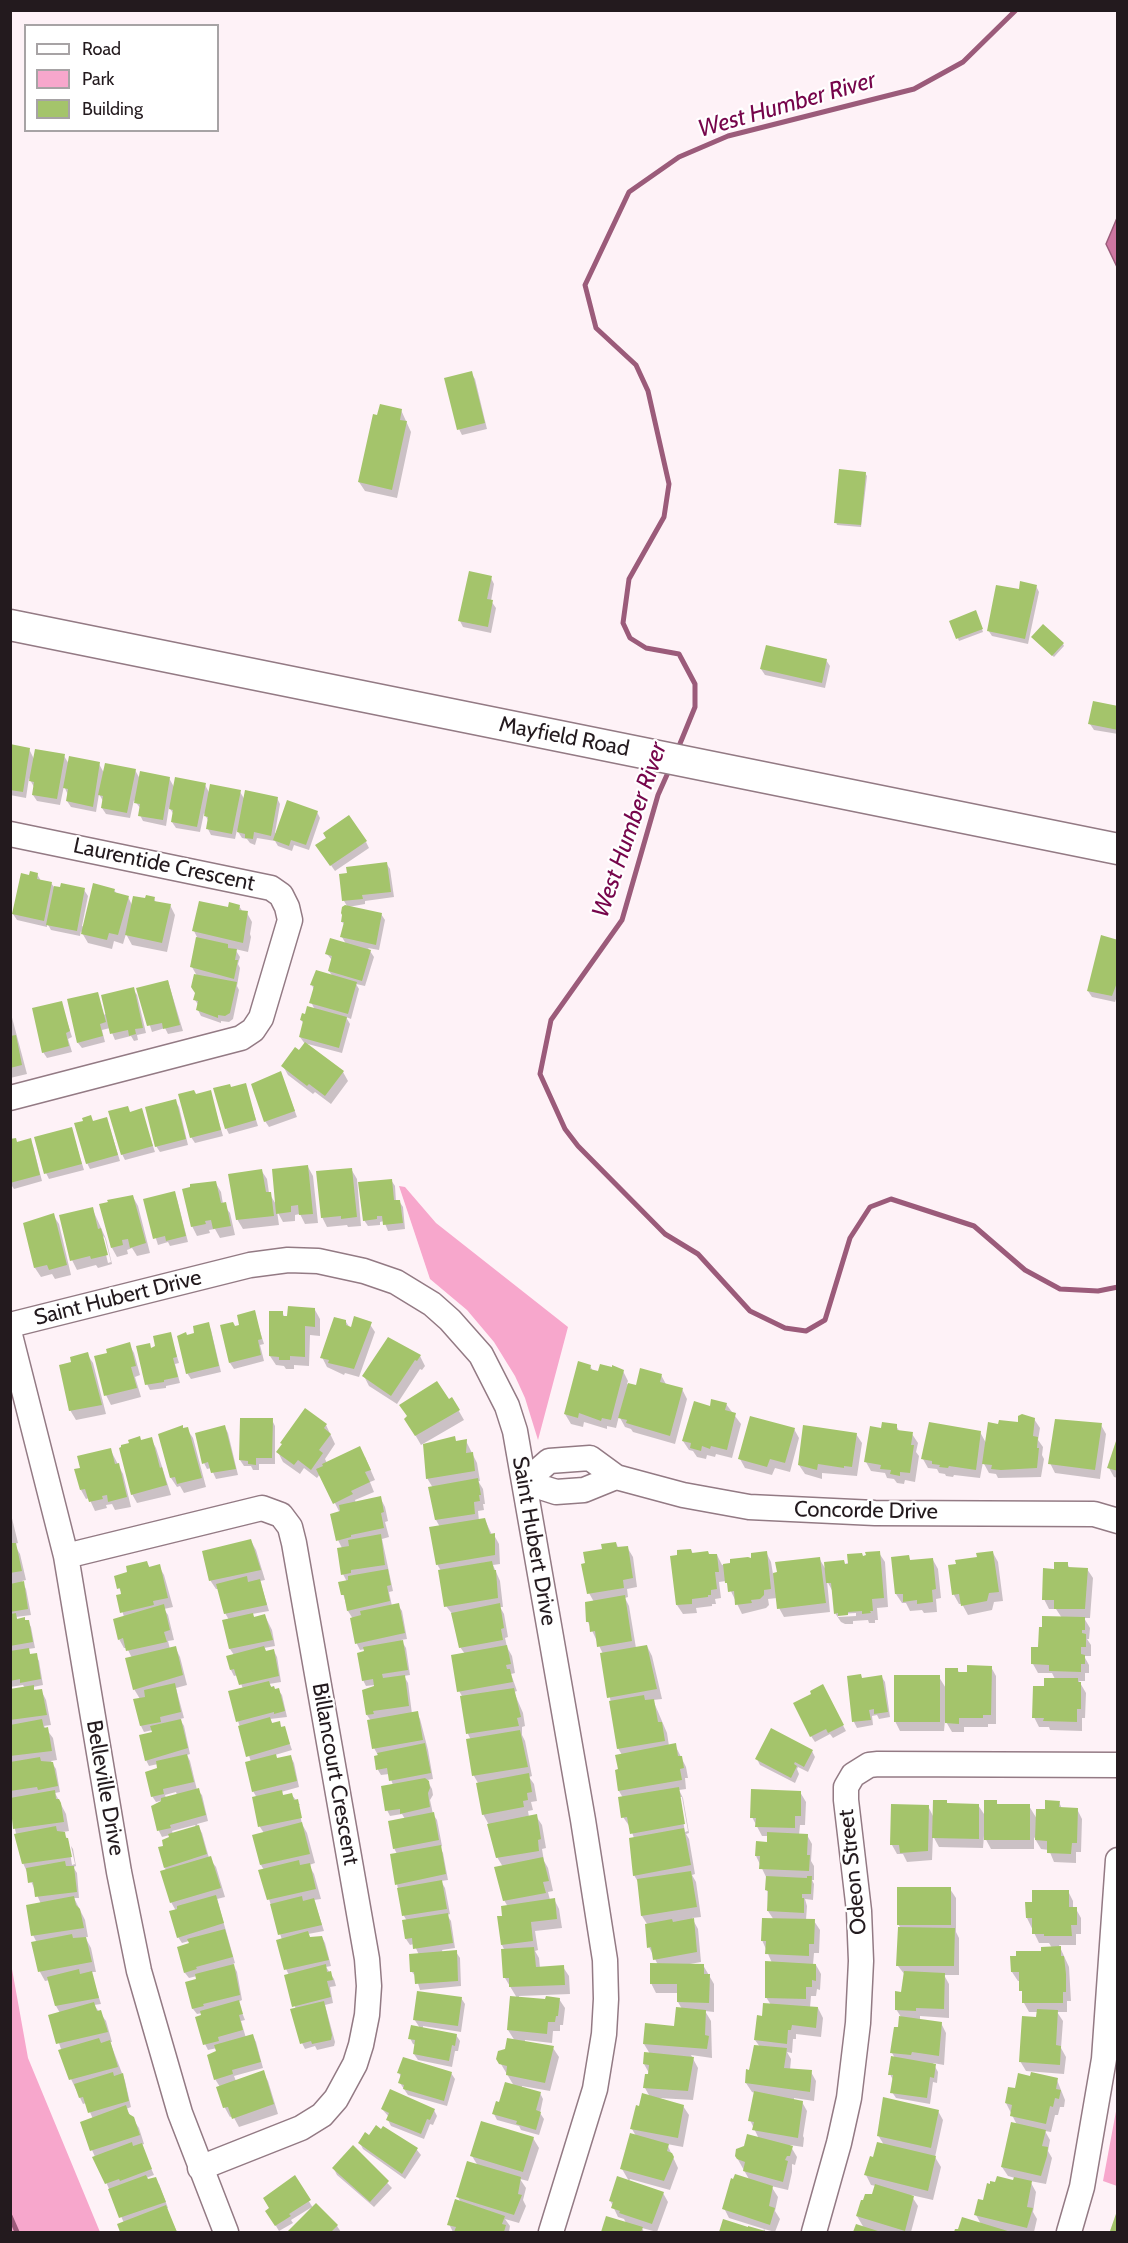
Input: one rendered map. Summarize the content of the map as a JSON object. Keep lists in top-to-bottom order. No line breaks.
{"streets":{"main road":["Mayfield Road"],"street":["Laurentide Crescent","Saint Hubert Drive","Concorde Drive","Billancourt Crescent","Belleville Drive","Odeon Street"]},"crossings":[["Saint Hubert Drive","Concorde Drive"],["Billancourt Crescent","Belleville Drive"]],"water":["West Humber River"],"legend":["Road","Park","Building"]}
